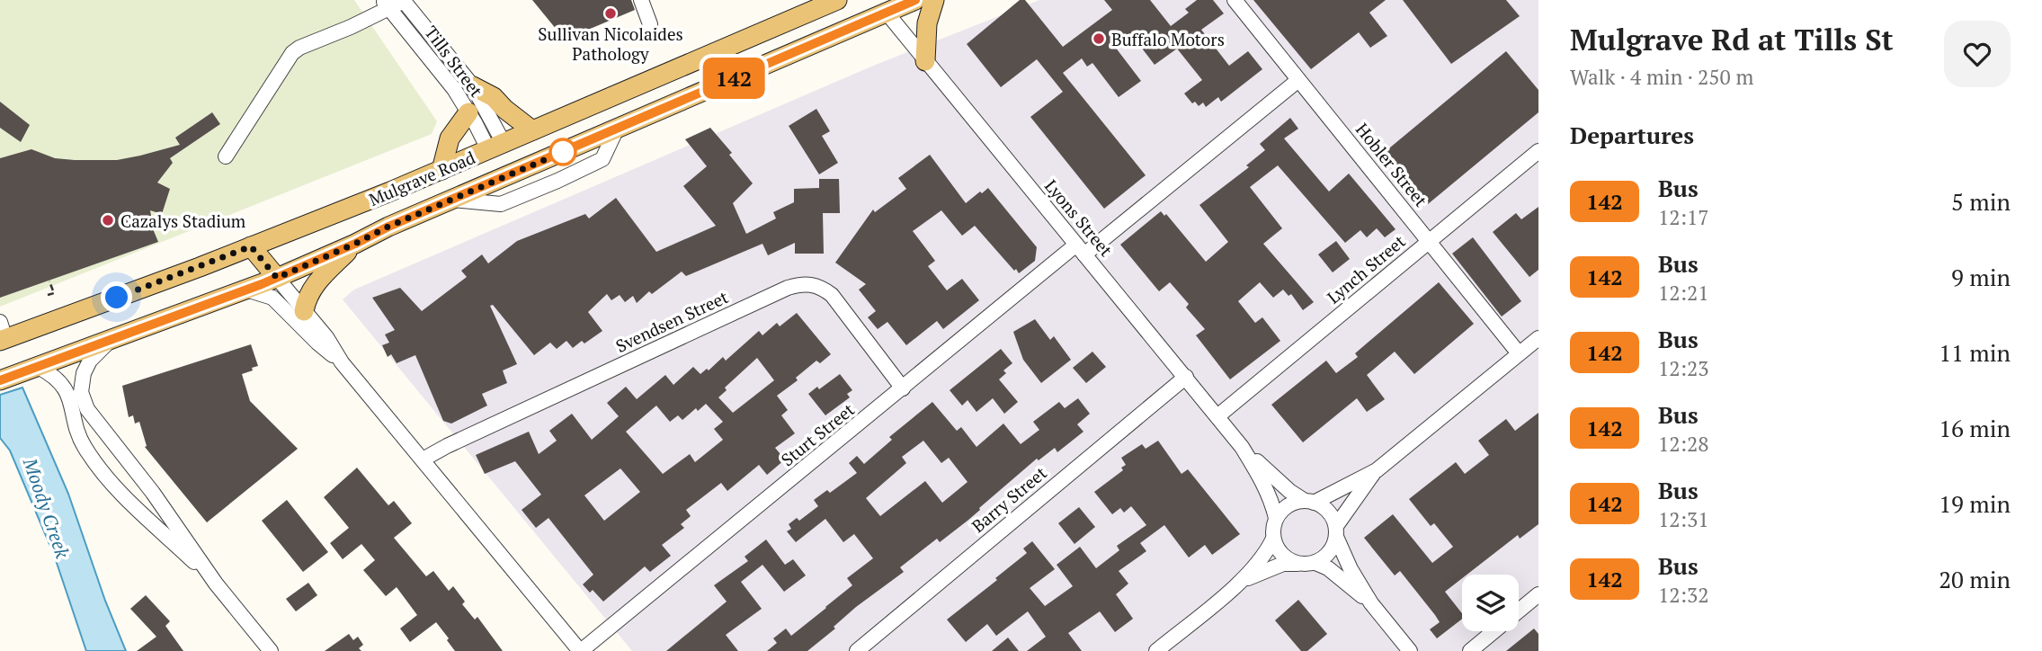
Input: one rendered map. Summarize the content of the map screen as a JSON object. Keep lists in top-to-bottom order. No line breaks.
{"streets":{"main road":["Mulgrave Road"],"street":["Tills Street","Hobler Street","Lyons Street","Lynch Street","Svendsen Street","Sturt Street","Barry Street"]},"crossings":[["Tills Street","Mulgrave Road"],["Hobler Street","Lynch Street"],["Hobler Street","Sturt Street"],["Mulgrave Road","Lyons Street"],["Lyons Street","Lynch Street"],["Lyons Street","Sturt Street"],["Lyons Street","Barry Street"],["Svendsen Street","Sturt Street"]],"water":["Moody Creek"],"places":["Sullivan Nicolaides Pathology","Buffalo Motors","Cazalys Stadium"],"lines":["bus line 142"],"page":{"on_map":"142","heading":[["Mulgrave Rd at Tills St","Walk · 4 min · 250 m"],"Departures"],"list":[{"mark":"142","name":"Bus","note":"12:17","value":"5 min"},{"mark":"142","name":"Bus","note":"12:21","value":"9 min"},{"mark":"142","name":"Bus","note":"12:23","value":"11 min"},{"mark":"142","name":"Bus","note":"12:28","value":"16 min"},{"mark":"142","name":"Bus","note":"12:31","value":"19 min"},{"mark":"142","name":"Bus","note":"12:32","value":"20 min"}]}}
